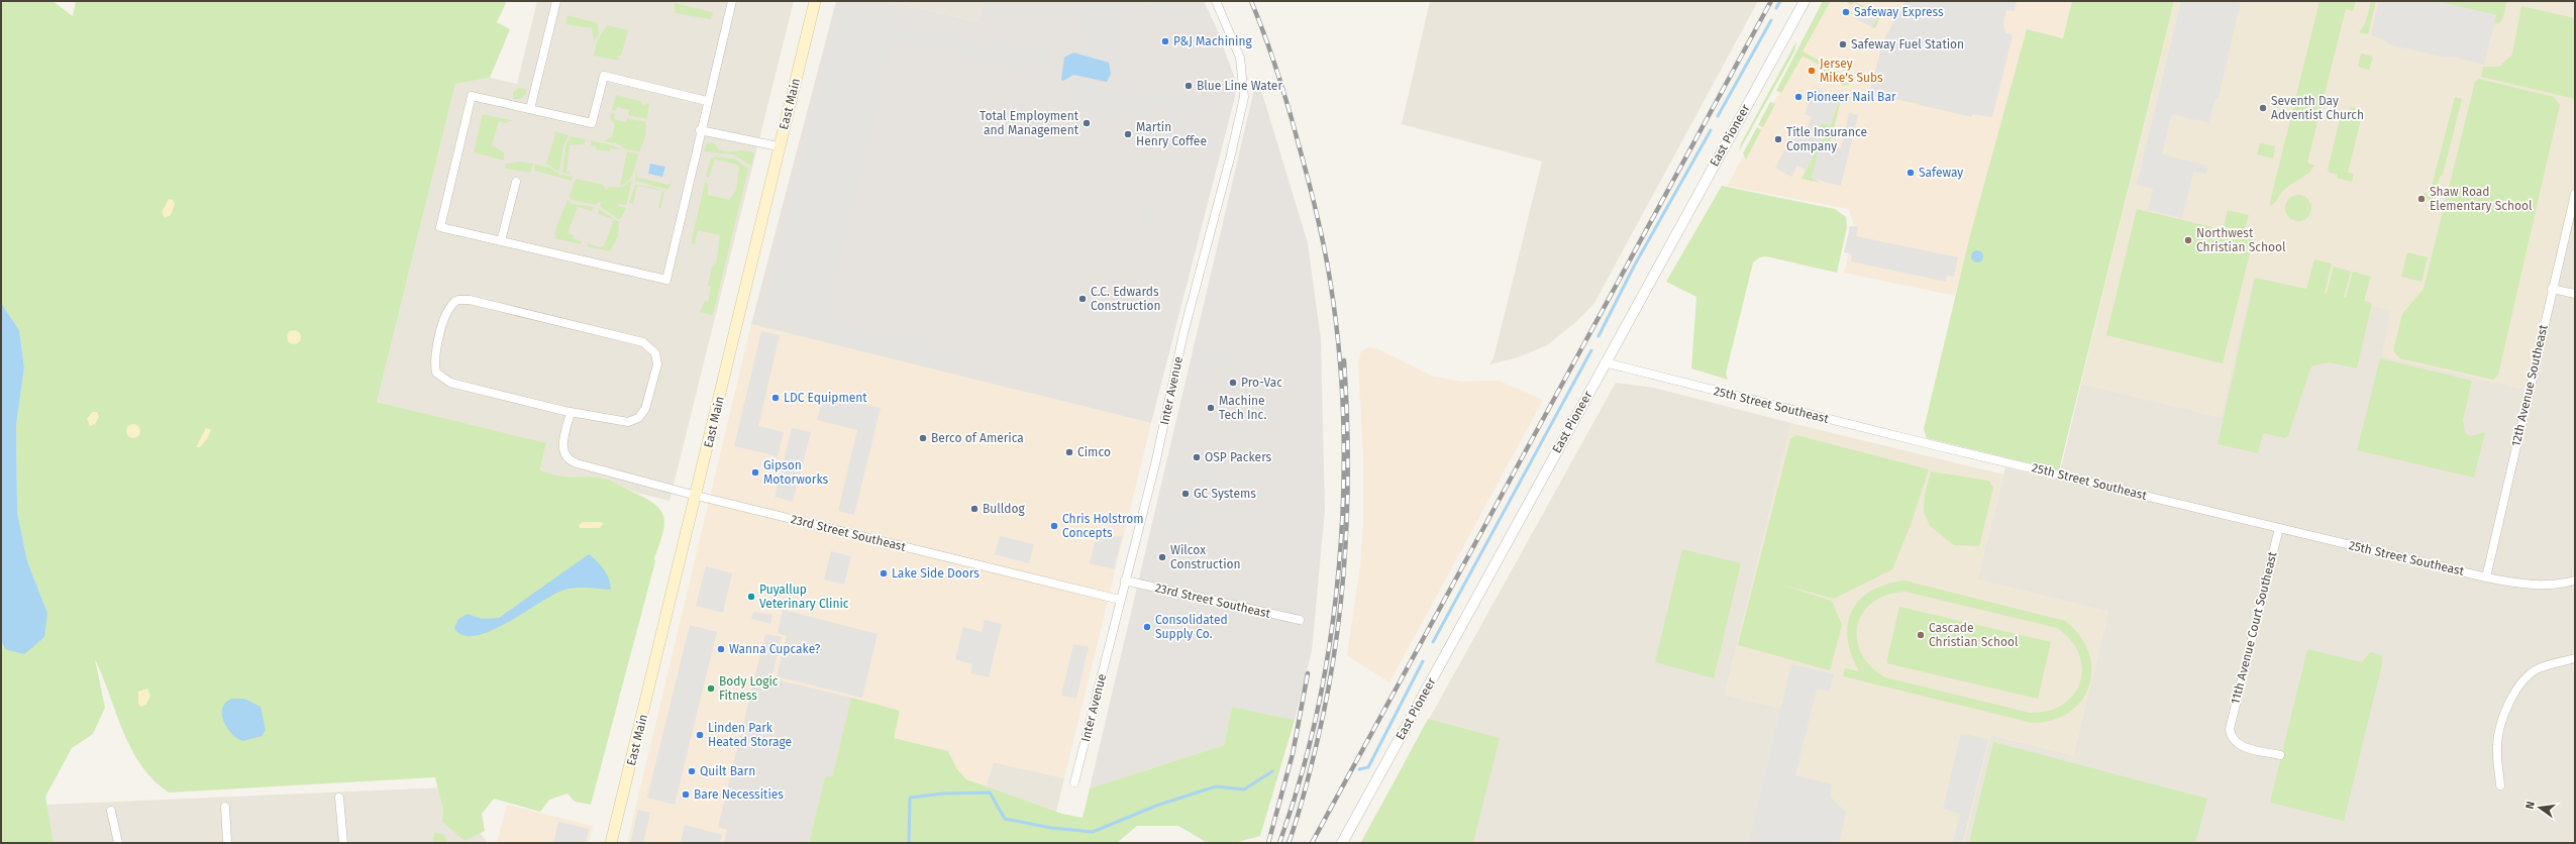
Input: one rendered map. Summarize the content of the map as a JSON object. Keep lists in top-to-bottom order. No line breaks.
{"streets":{"main road":["East Main"],"street":["East Pioneer","12th Avenue Southeast","Inter Avenue","25th Street Southeast","23rd Street Southeast","11th Avenue Court Southeast"]},"crossings":[["East Main","23rd Street Southeast"],["East Pioneer","25th Street Southeast"],["12th Avenue Southeast","25th Street Southeast"],["Inter Avenue","23rd Street Southeast"],["25th Street Southeast","11th Avenue Court Southeast"]],"places":["Safeway Express","P&J Machining","Safeway Fuel Station","Jersey Mike's Subs","Blue Line Water","Pioneer Nail Bar","Seventh Day Adventist Church","Total Employment and Management","Martin Henry Coffee","Title Insurance Company","Safeway","Shaw Road Elementary School","Northwest Christian School","C.C. Edwards Construction","Pro-Vac","LDC Equipment","Machine Tech Inc.","Berco of America","Cimco","OSP Packers","Gipson Motorworks","GC Systems","Bulldog","Chris Holstrom Concepts","Wilcox Construction","Lake Side Doors","Puyallup Veterinary Clinic","Consolidated Supply Co.","Cascade Christian School","Wanna Cupcake?","Body Logic Fitness","Linden Park Heated Storage","Quilt Barn","Bare Necessities"],"north":"left"}
